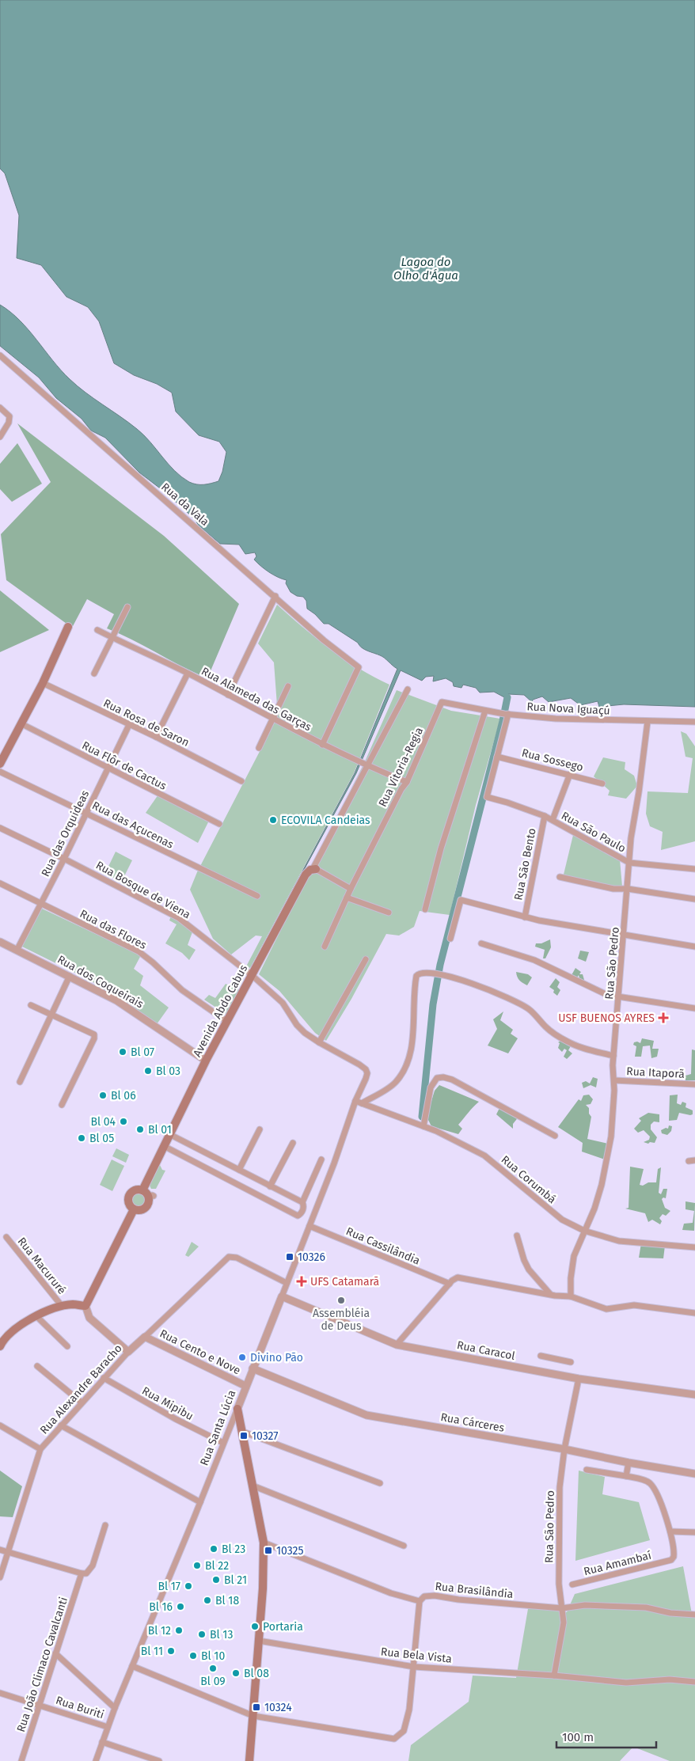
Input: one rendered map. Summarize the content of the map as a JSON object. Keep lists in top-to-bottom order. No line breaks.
{"streets":{"main road":["Avenida Abdo Cabus"],"street":["Rua da Vala","Rua Alameda das Garças","Rua Nova Iguaçú","Rua Rosa de Saron","Rua Sossego","Rua Flôr de Cactus","Rua Vitoria-Regia","Rua das Açucenas","Rua São Paulo","Rua das Orquideas","Rua São Bento","Rua Bosque de Viena","Rua das Flores","Rua São Pedro","Rua dos Coqueirais","Rua Itaporã","Rua Corumbá","Rua Cassilândia","Rua Macururé","Rua Caracol","Rua Cento e Nove","Rua Alexandre Baracho","Rua Mipibu","Rua Cárceres","Rua Santa Lúcia","Rua Amambaí","Rua Brasilândia","Rua Bela Vista","Rua João Climaco Cavalcanti","Rua Buriti"]},"crossings":[["Rua da Vala","Rua Alameda das Garças"],["Rua Alameda das Garças","Rua Vitoria-Regia"],["Rua Nova Iguaçú","Rua Vitoria-Regia"],["Rua Nova Iguaçú","Rua São Pedro"],["Rua Rosa de Saron","Rua das Orquideas"],["Rua Sossego","Rua São Paulo"],["Rua Flôr de Cactus","Rua das Orquideas"],["Rua das Açucenas","Rua das Orquideas"],["Rua São Paulo","Rua São Bento"],["Rua São Paulo","Rua São Pedro"],["Rua das Orquideas","Rua Bosque de Viena"],["Rua das Orquideas","Rua das Flores"],["Rua das Orquideas","Rua dos Coqueirais"],["Rua Bosque de Viena","Avenida Abdo Cabus"],["Rua Bosque de Viena","Rua Corumbá"],["Rua Bosque de Viena","Rua Santa Lúcia"],["Rua das Flores","Avenida Abdo Cabus"],["Rua São Pedro","Rua Itaporã"],["Rua São Pedro","Rua Corumbá"],["Rua São Pedro","Rua Caracol"],["Rua São Pedro","Rua Cárceres"],["Rua São Pedro","Rua Brasilândia"],["Rua São Pedro","Rua Bela Vista"],["Rua dos Coqueirais","Avenida Abdo Cabus"],["Rua Corumbá","Rua Santa Lúcia"],["Rua Cassilândia","Rua Santa Lúcia"],["Rua Caracol","Rua Santa Lúcia"],["Rua Cento e Nove","Rua Alexandre Baracho"],["Rua Cento e Nove","Rua Santa Lúcia"],["Rua Alexandre Baracho","Rua Mipibu"],["Rua Alexandre Baracho","Rua Santa Lúcia"],["Rua Mipibu","Rua Santa Lúcia"],["Rua Cárceres","Rua Santa Lúcia"],["Rua Santa Lúcia","Rua Buriti"],["Rua João Climaco Cavalcanti","Rua Buriti"]],"water":["Lagoa do Olho d'Água"],"places":{"other":["ECOVILA Candeias","Bl 07","Bl 03","Bl 06","Bl 04","Bl 01","Bl 05","Assembléia de Deus","Divino Pão","Bl 23","Bl 22","Bl 21","Bl 17","Bl 18","Bl 16","Portaria","Bl 12","Bl 13","Bl 11","Bl 10","Bl 09","Bl 08"],"health":["USF BUENOS AYRES","UFS Catamarã"],"transit":["10326","10327","10325","10324"]},"scale_bar":"100 m"}
